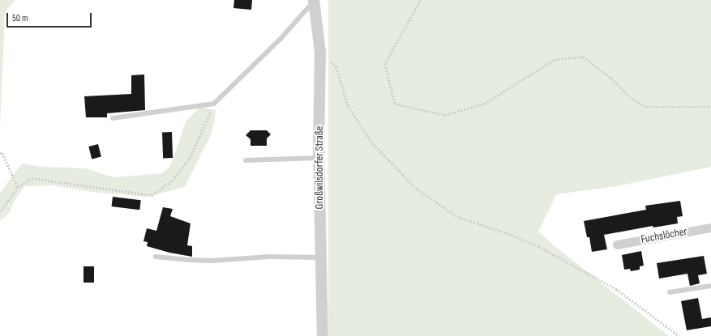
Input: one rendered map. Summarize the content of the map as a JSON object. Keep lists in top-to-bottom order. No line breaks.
{"streets":{"street":["Großwilsdorfer Straße","Fuchslöcher"]},"scale_bar":"50 m"}
